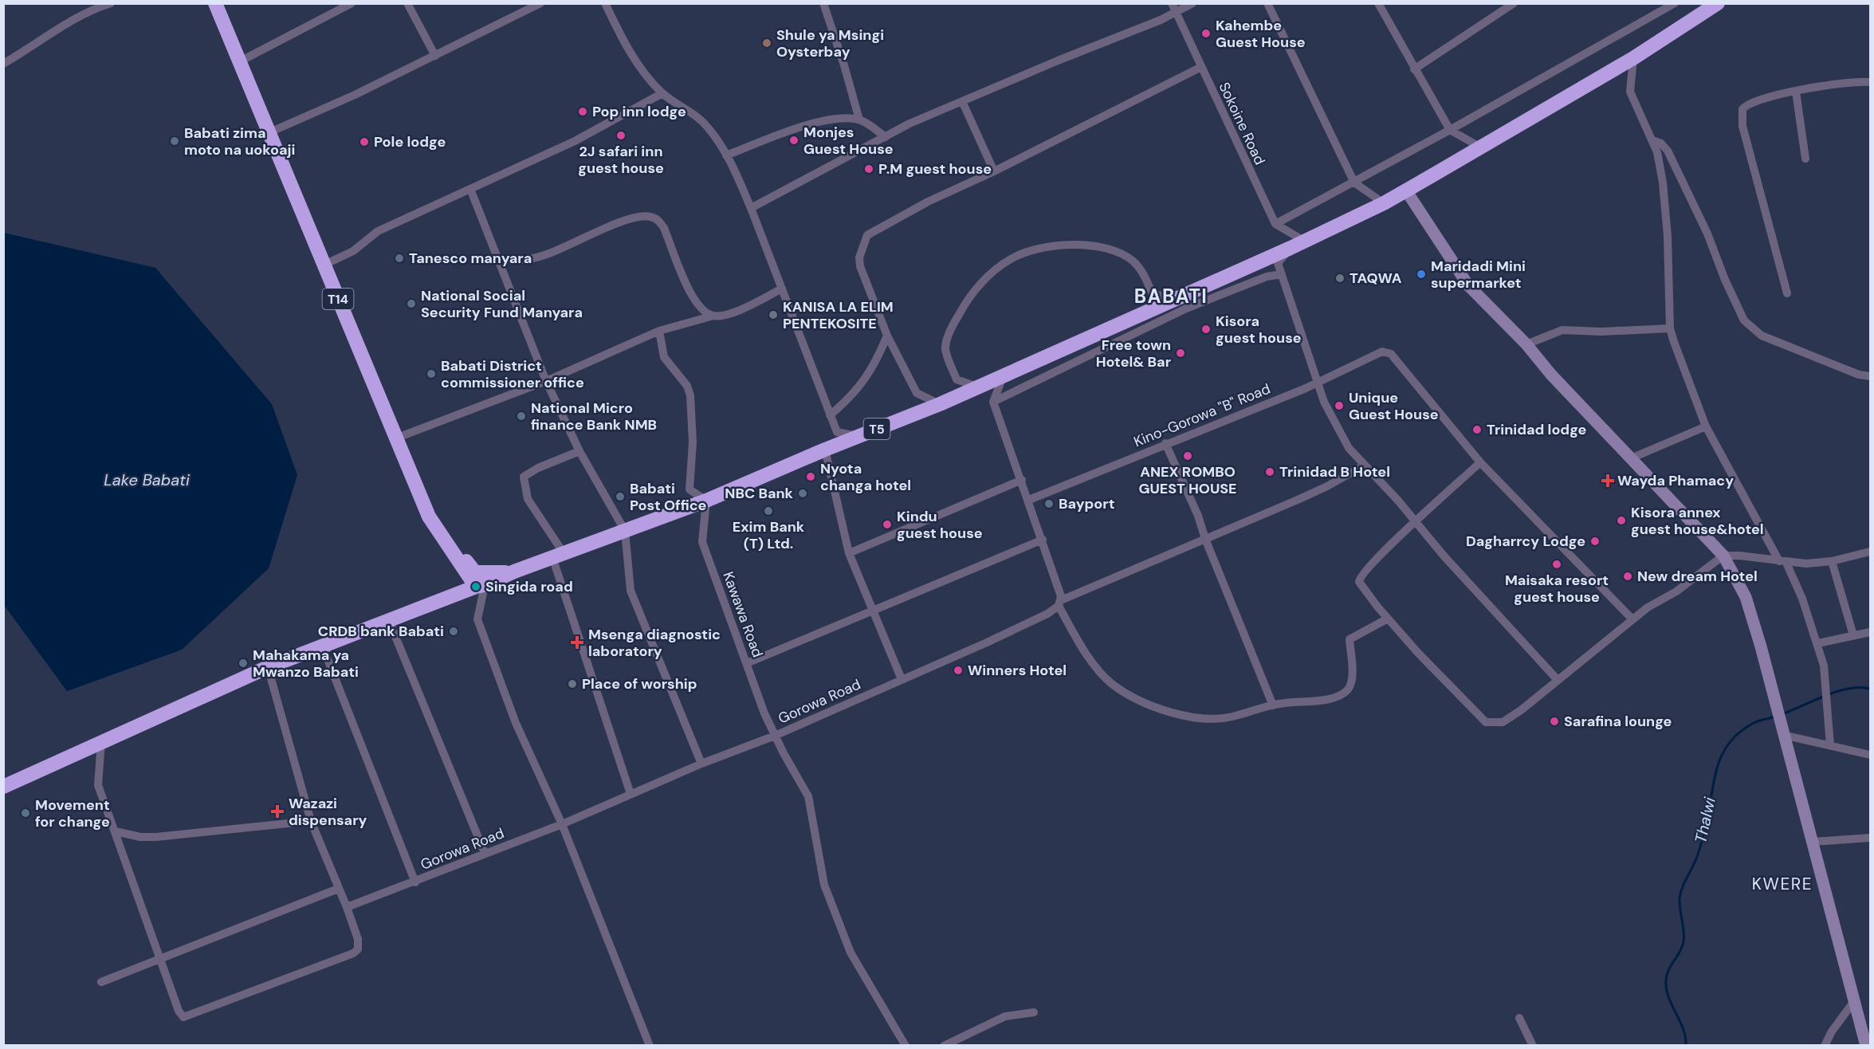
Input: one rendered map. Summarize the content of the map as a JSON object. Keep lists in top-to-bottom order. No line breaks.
{"streets":{"highway":["T14","T5"],"street":["Sokoine Road","Kino-Gorowa \"B\" Road","Kawawa Road","Gorowa Road"]},"crossings":[["T14","T5"],["T5","Kawawa Road"],["Kawawa Road","Gorowa Road"]],"districts":["BABATI","KWERE"],"water":["Lake Babati","Thalwi"],"places":{"other":["Kahembe Guest House","Shule ya Msingi Oysterbay","Pop inn lodge","2J safari inn guest house","Monjes Guest House","Babati zima moto na uokoaji","Pole lodge","P.M guest house","Tanesco manyara","Maridadi Mini supermarket","TAQWA","National Social Security Fund Manyara","KANISA LA ELIM PENTEKOSITE","Kisora guest house","Free town Hotel& Bar","Babati District commissioner office","Unique Guest House","National Micro finance Bank NMB","Trinidad lodge","ANEX ROMBO GUEST HOUSE","Trinidad B Hotel","Nyota changa hotel","NBC Bank","Babati Post Office","Bayport","Exim Bank (T) Ltd.","Kisora annex guest house&hotel","Kindu guest house","Dagharrcy Lodge","Maisaka resort guest house","New dream Hotel","Singida road","CRDB bank Babati","Mahakama ya Mwanzo Babati","Winners Hotel","Place of worship","Sarafina lounge","Movement for change"],"health":["Wayda Phamacy","Msenga diagnostic laboratory","Wazazi dispensary"]}}
